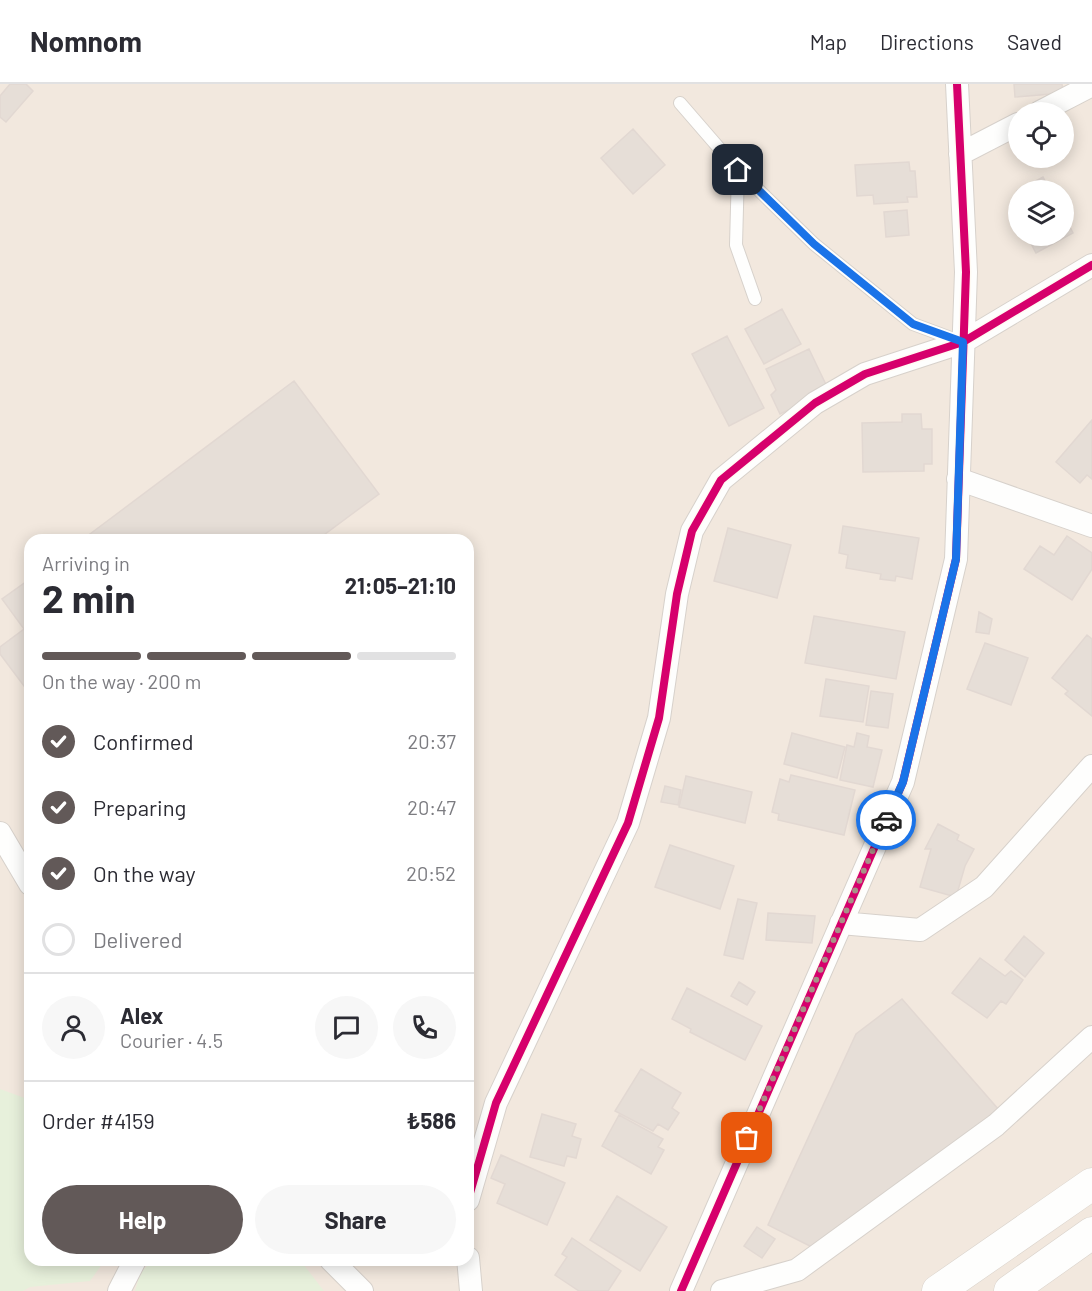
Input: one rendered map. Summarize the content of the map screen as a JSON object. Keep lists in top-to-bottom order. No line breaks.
{"page":{"header":"Nomnom","nav":["Map","Directions","Saved"],"heading":["2 min","Arriving in","21:05–21:10"],"panel":["Alex","Courier · 4.5","Order #4159","₺586"],"bar":"On the way · 200 m","list":[["Confirmed","20:37"],["Preparing","20:47"],["On the way","20:52"],"Delivered"],"buttons":["Help","Share"]}}
